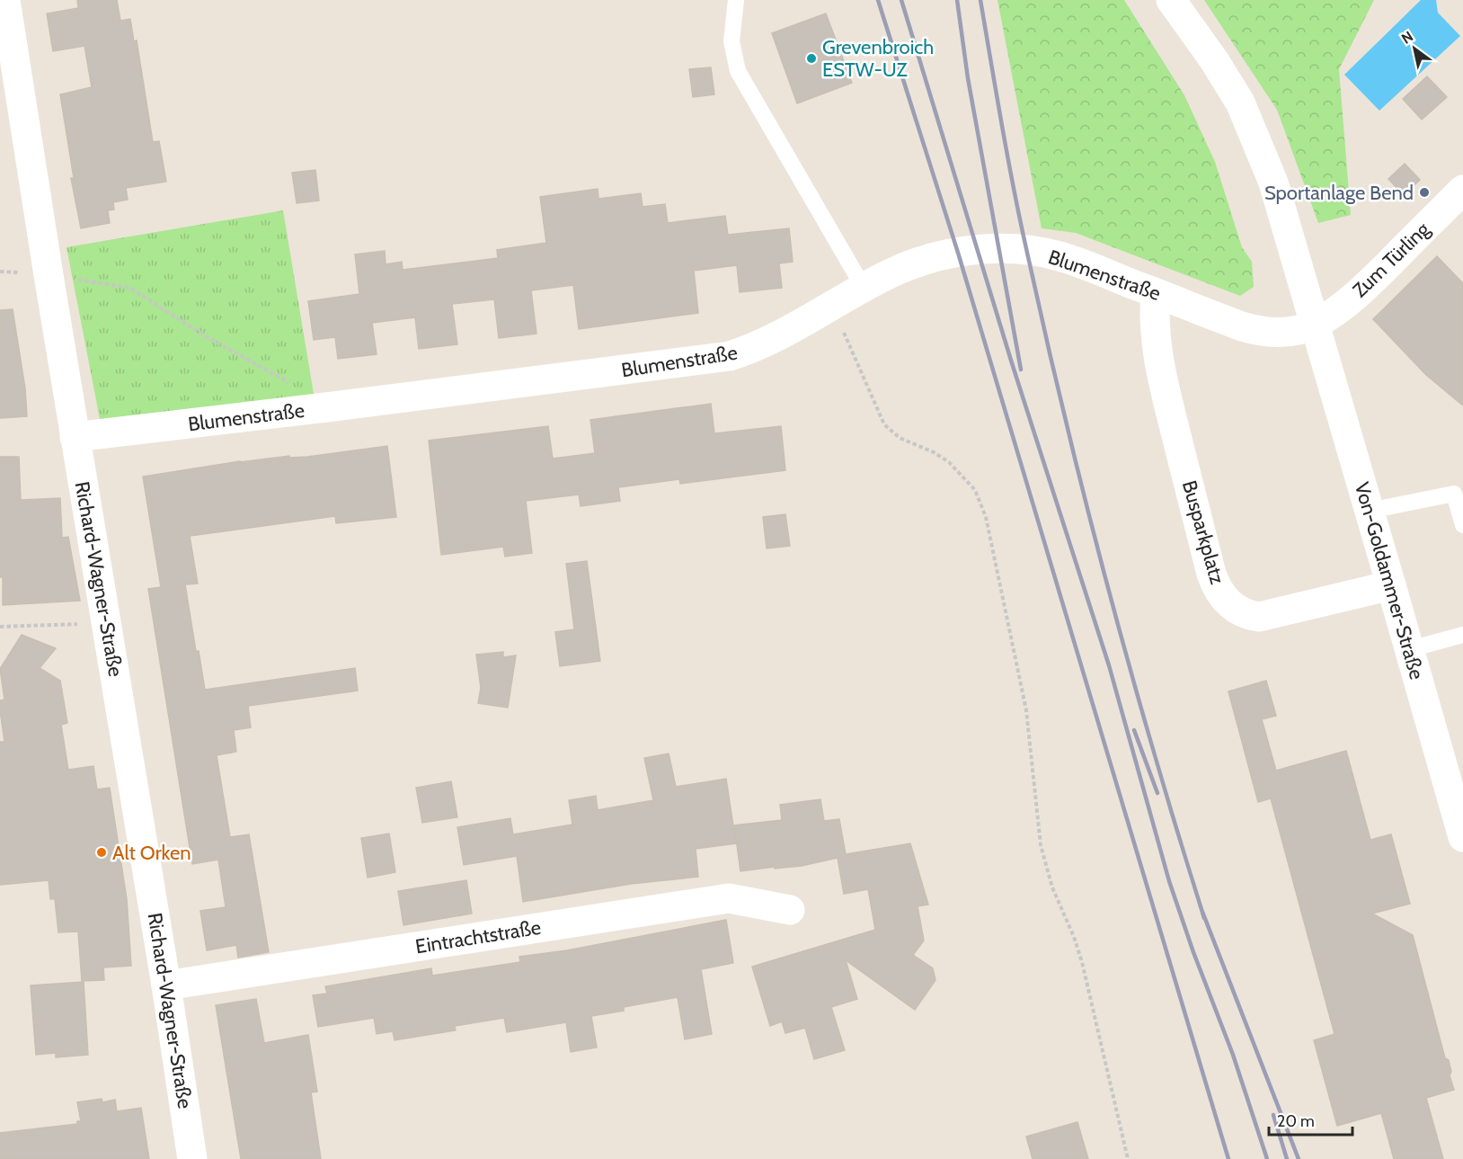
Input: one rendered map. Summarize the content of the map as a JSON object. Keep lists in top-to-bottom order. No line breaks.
{"streets":{"street":["Zum Türling","Blumenstraße","Busparkplatz","Richard-Wagner-Straße","Von-Goldammer-Straße","Eintrachtstraße"]},"crossings":[["Zum Türling","Blumenstraße"],["Zum Türling","Von-Goldammer-Straße"],["Blumenstraße","Busparkplatz"],["Blumenstraße","Richard-Wagner-Straße"],["Blumenstraße","Von-Goldammer-Straße"],["Busparkplatz","Von-Goldammer-Straße"],["Richard-Wagner-Straße","Eintrachtstraße"]],"places":["Grevenbroich ESTW-UZ","Sportanlage Bend","Alt Orken"],"scale_bar":"20 m","north":"top left"}
